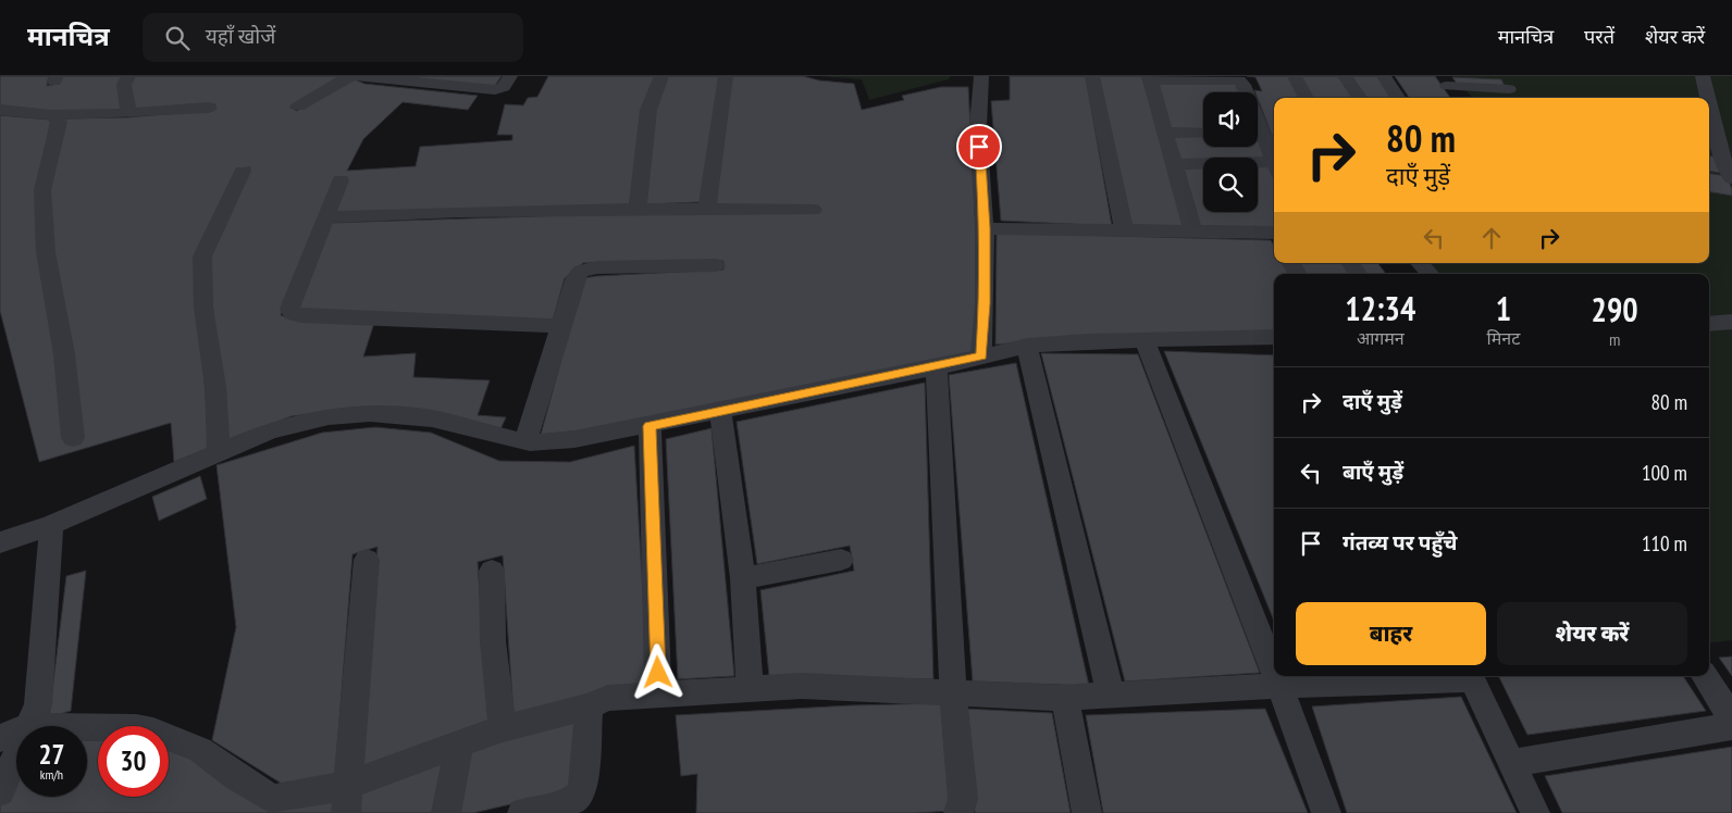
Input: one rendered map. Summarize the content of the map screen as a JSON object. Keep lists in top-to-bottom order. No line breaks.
{"page":{"header":"मानचित्र","search":"यहाँ खोजें","nav":["मानचित्र","परतें","शेयर करें"],"turn":["80 m","दाएँ मुड़ें"],"eta":["12:34","आगमन","1","मिनट","290","m"],"list":[{"name":"दाएँ मुड़ें","value":"80 m"},{"name":"बाएँ मुड़ें","value":"100 m"},{"name":"गंतव्य पर पहुँचे","value":"110 m"}],"buttons":["बाहर","शेयर करें"],"speed":"27 km/h","limit":"30"}}
